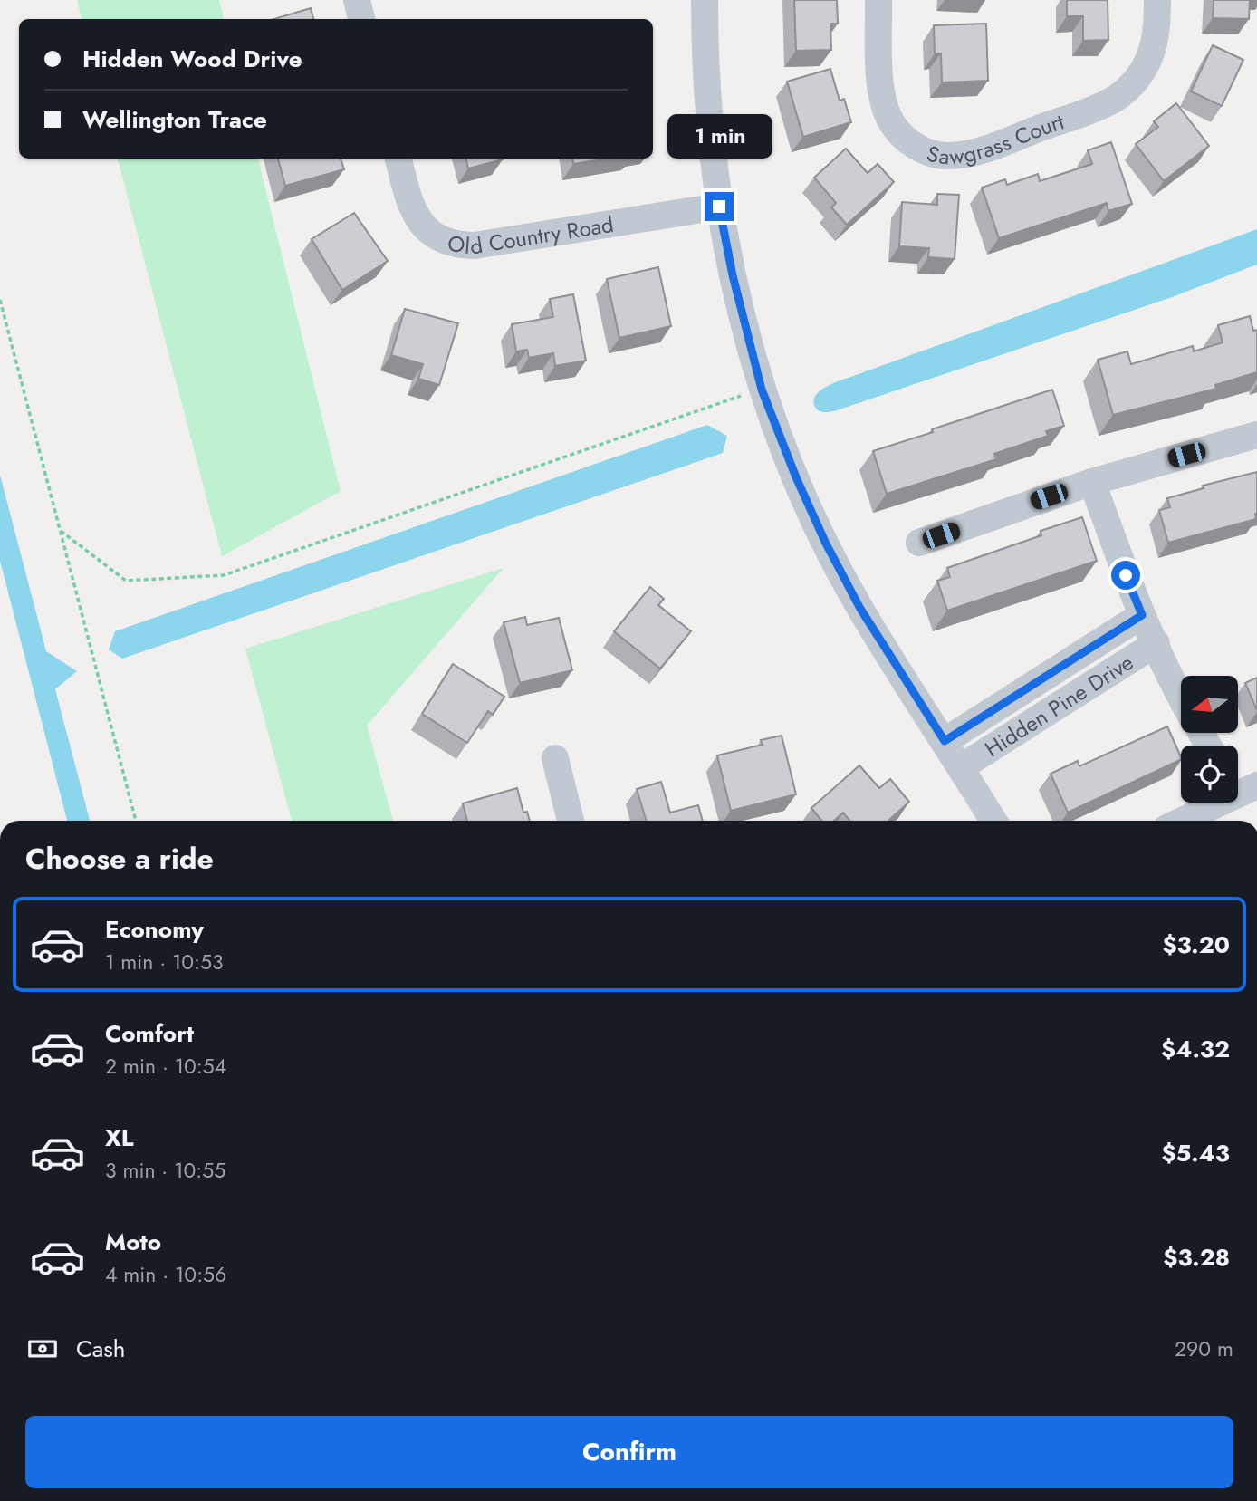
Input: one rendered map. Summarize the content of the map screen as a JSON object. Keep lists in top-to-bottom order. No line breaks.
{"streets":{"street":["Sawgrass Court","Old Country Road","Hidden Pine Drive"]},"north":"left","page":{"banner":["Hidden Wood Drive","Wellington Trace"],"bubble":"1 min","heading":"Choose a ride","list":[{"name":"Economy","note":"1 min · 10:53","value":"$3.20"},{"name":"Comfort","note":"2 min · 10:54","value":"$4.32"},{"name":"XL","note":"3 min · 10:55","value":"$5.43"},{"name":"Moto","note":"4 min · 10:56","value":"$3.28"}],"pay":["Cash","290 m"],"buttons":"Confirm"}}
